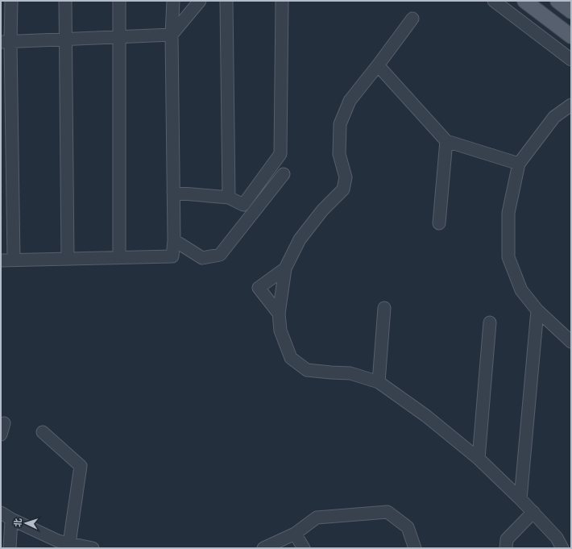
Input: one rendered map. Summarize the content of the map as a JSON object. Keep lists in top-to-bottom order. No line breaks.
{"north":"left"}
